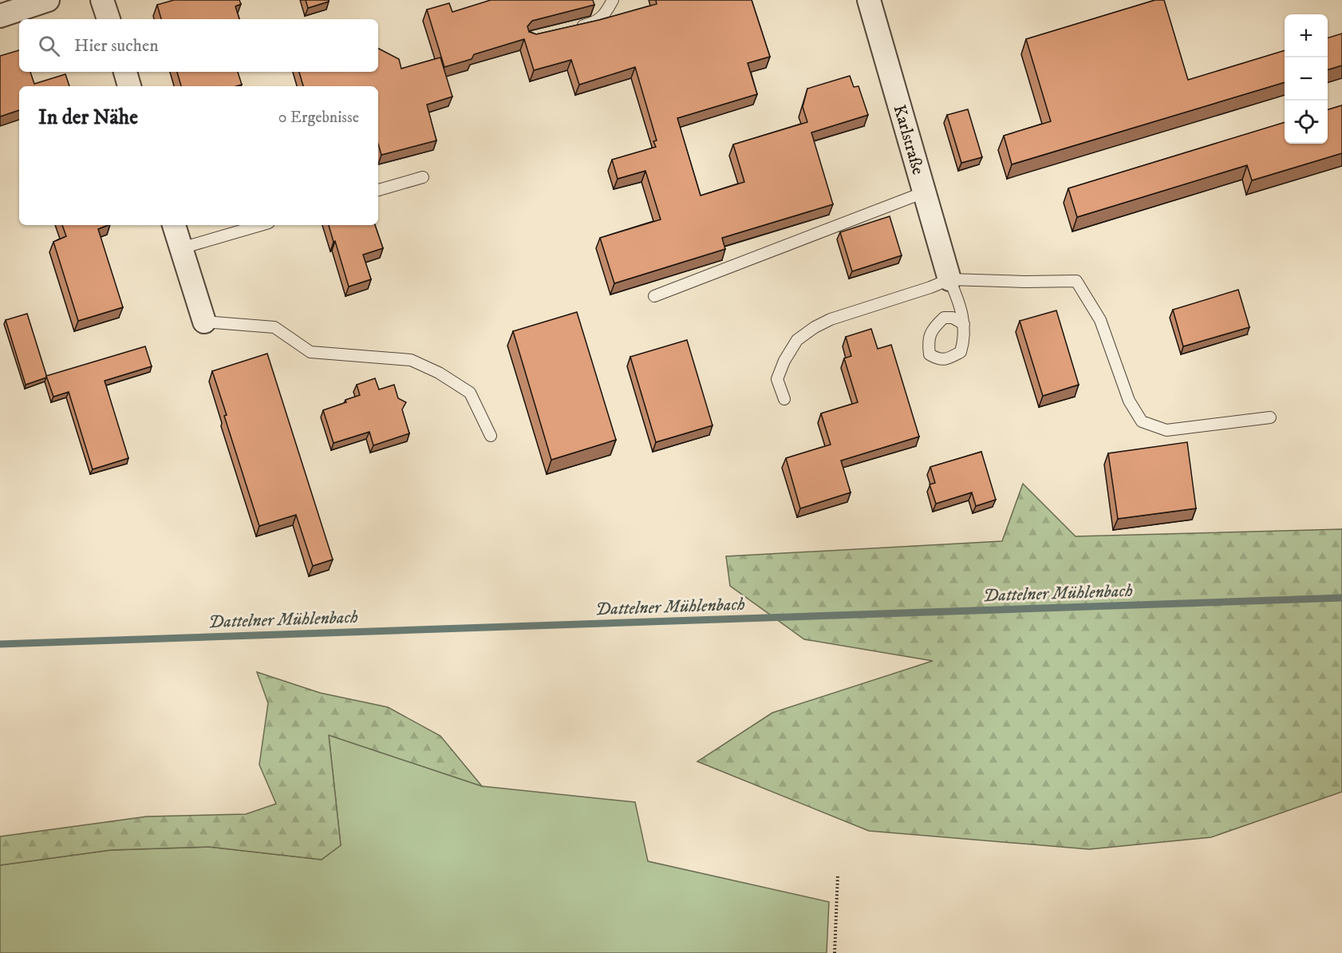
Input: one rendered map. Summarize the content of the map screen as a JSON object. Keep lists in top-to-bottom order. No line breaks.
{"streets":{"street":["Karlstraße"]},"water":["Dattelner Mühlenbach"],"page":{"map_buttons":["+","−"],"search":"Hier suchen","heading":["In der Nähe","0 Ergebnisse"]}}
